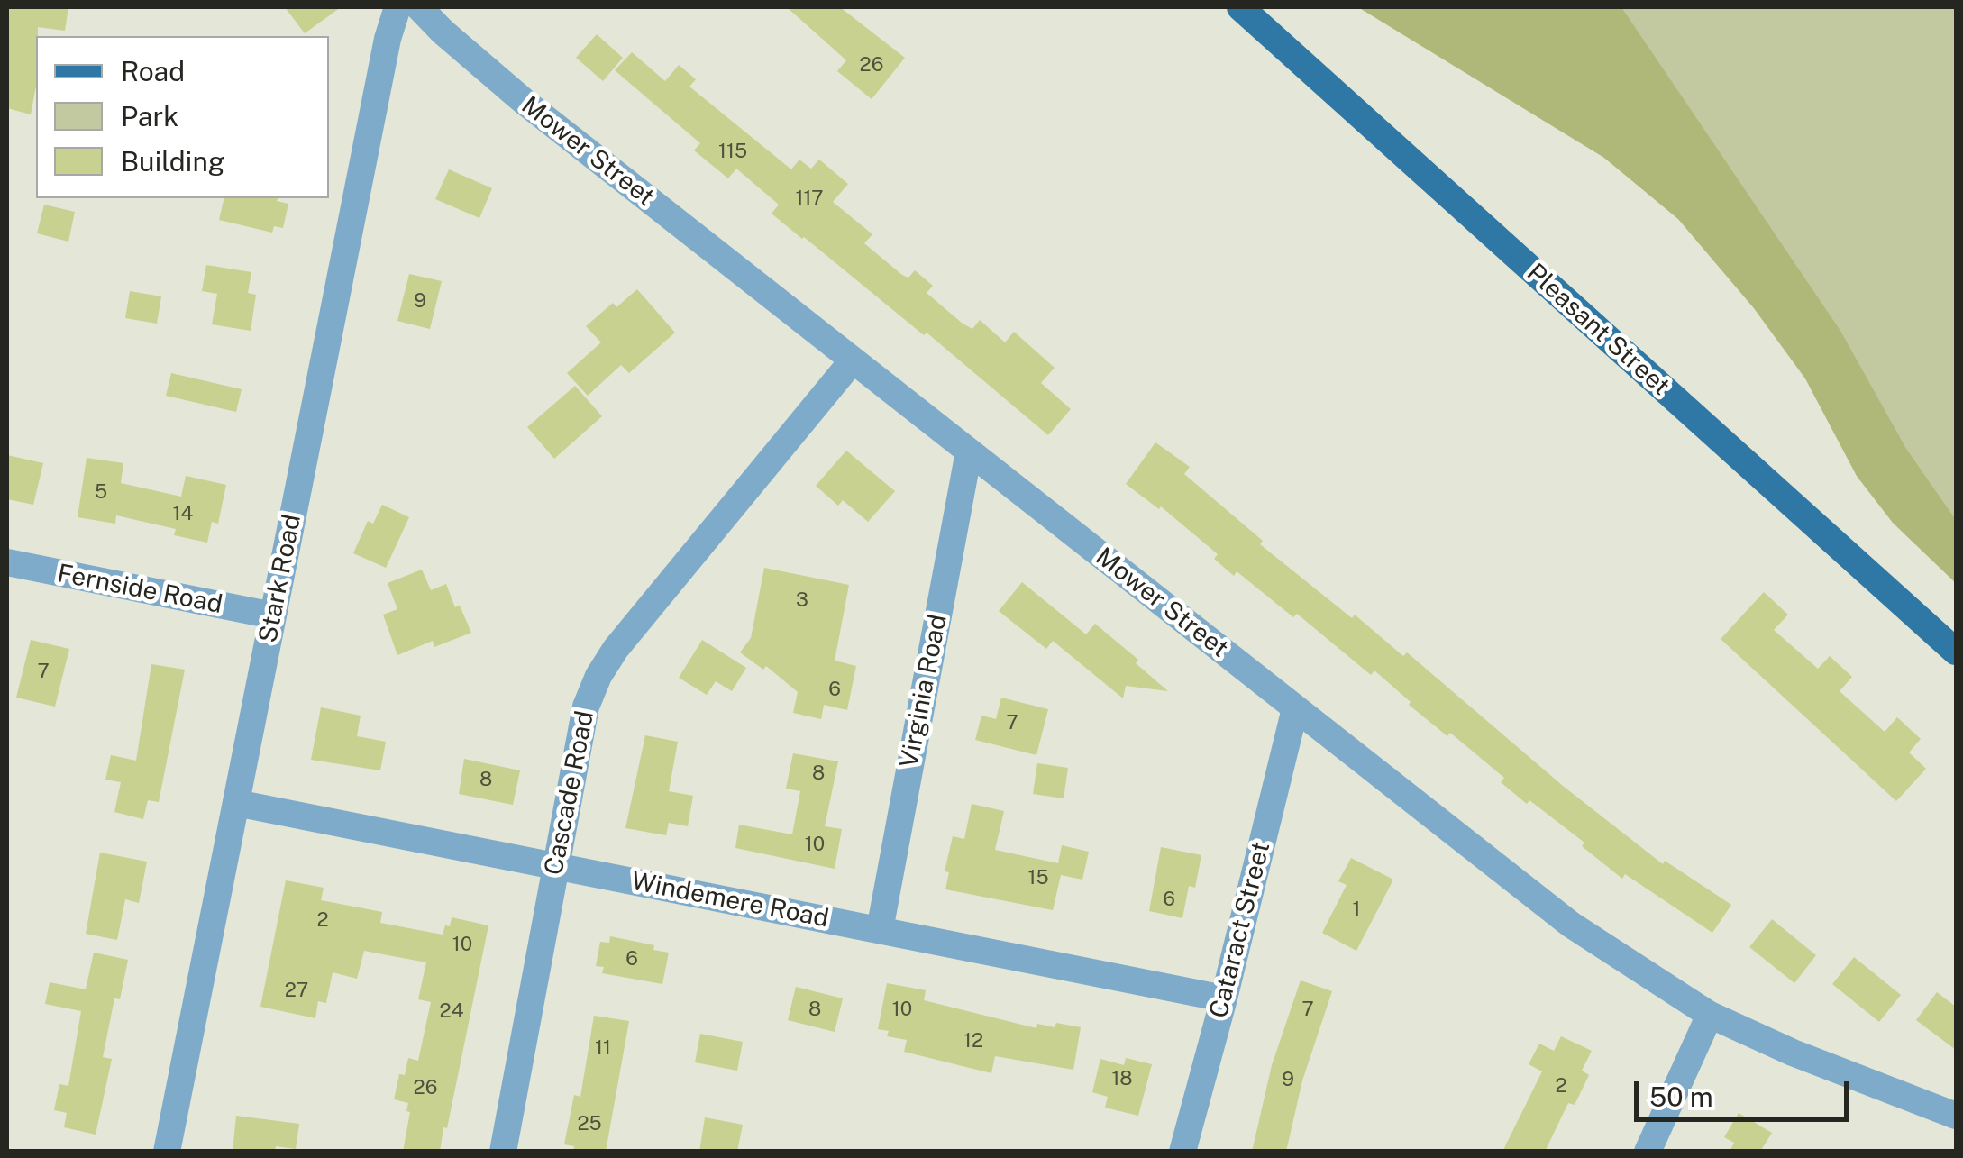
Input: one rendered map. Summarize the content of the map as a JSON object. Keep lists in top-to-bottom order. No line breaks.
{"streets":{"main road":["Pleasant Street"],"street":["Mower Street","Stark Road","Fernside Road","Virginia Road","Cascade Road","Windemere Road","Cataract Street"]},"crossings":[["Mower Street","Virginia Road"],["Mower Street","Cascade Road"],["Mower Street","Cataract Street"],["Stark Road","Fernside Road"],["Stark Road","Windemere Road"],["Virginia Road","Windemere Road"],["Cascade Road","Windemere Road"],["Windemere Road","Cataract Street"]],"house_numbers":["26","115","117","9","5","14","3","7","6","7","8","8","10","15","6","1","2","10","6","27","8","10","7","24","12","11","18","9","2","26","25"],"legend":["Road","Park","Building"],"scale_bar":"50 m"}
